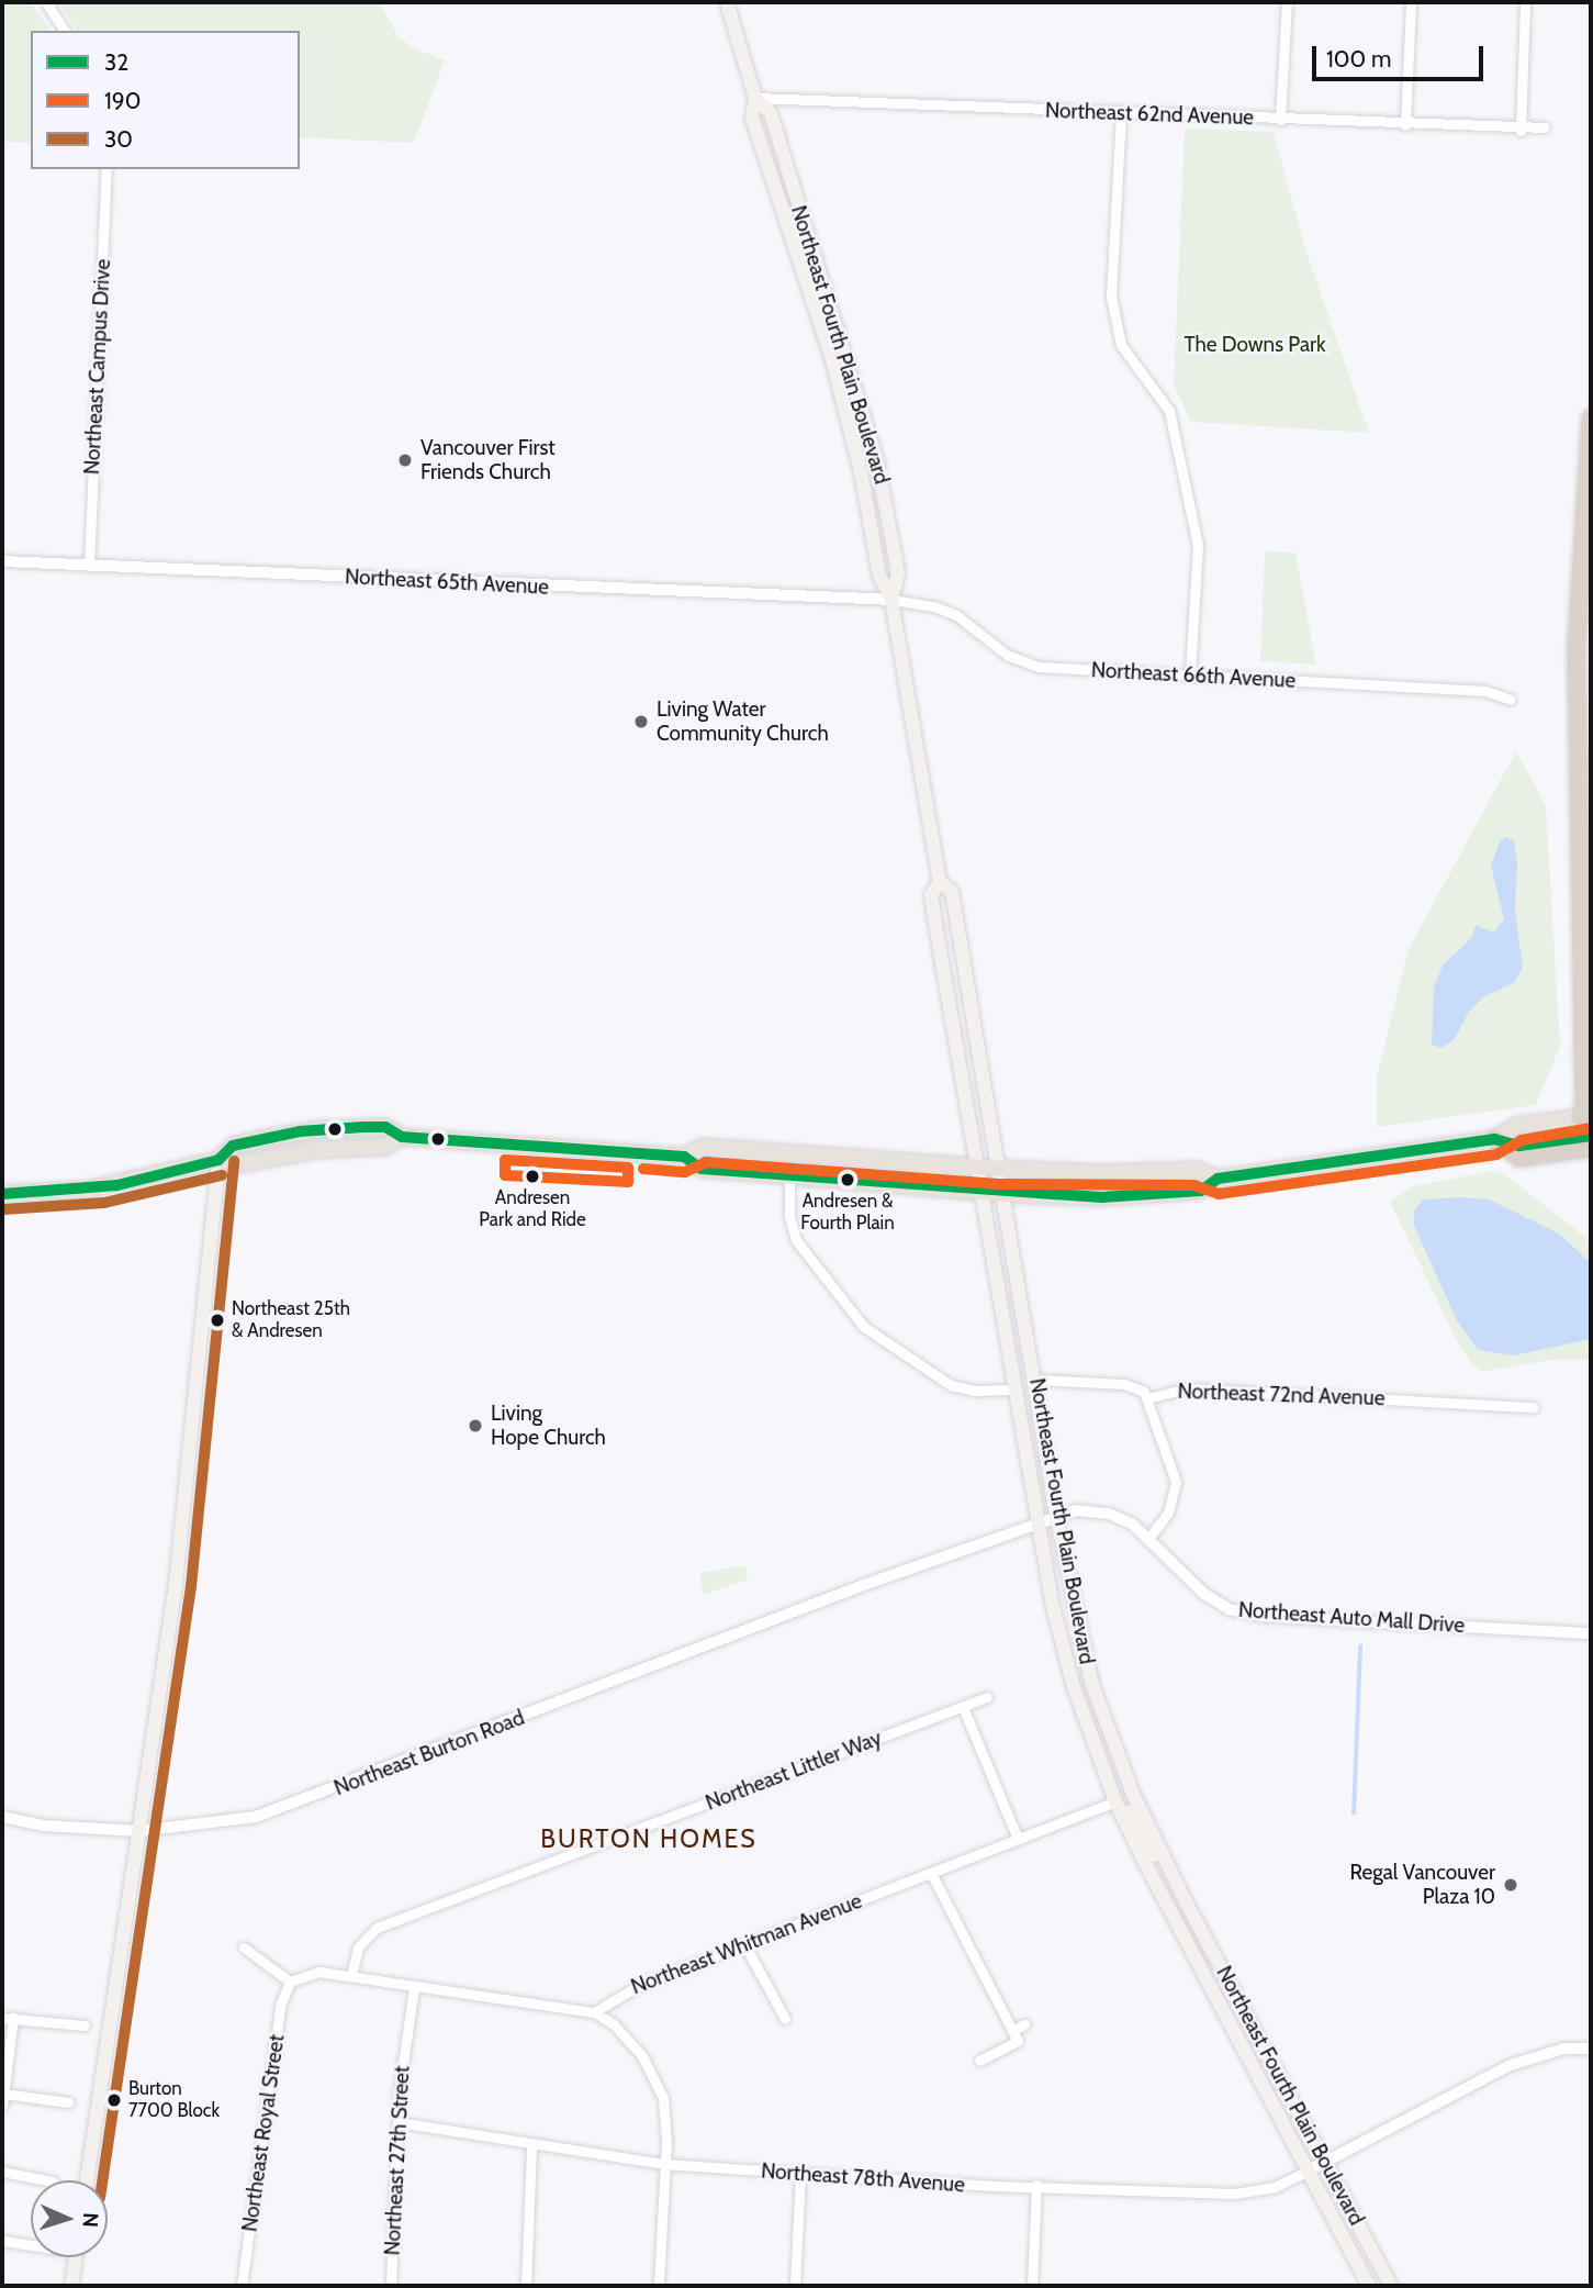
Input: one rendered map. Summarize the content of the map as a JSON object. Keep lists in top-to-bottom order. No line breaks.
{"streets":{"main road":["Northeast Fourth Plain Boulevard"],"street":["Northeast 62nd Avenue","Northeast Campus Drive","Northeast 65th Avenue","Northeast 66th Avenue","Northeast 72nd Avenue","Northeast Auto Mall Drive","Northeast Burton Road","Northeast Littler Way","Northeast Whitman Avenue","Northeast Royal Street","Northeast 27th Street","Northeast 78th Avenue"]},"crossings":[["Northeast 62nd Avenue","Northeast Fourth Plain Boulevard"],["Northeast Fourth Plain Boulevard","Northeast 65th Avenue"],["Northeast Fourth Plain Boulevard","Northeast 66th Avenue"],["Northeast Fourth Plain Boulevard","Northeast 72nd Avenue"],["Northeast Fourth Plain Boulevard","Northeast Auto Mall Drive"],["Northeast Fourth Plain Boulevard","Northeast Burton Road"],["Northeast Fourth Plain Boulevard","Northeast Whitman Avenue"],["Northeast Fourth Plain Boulevard","Northeast 78th Avenue"],["Northeast Campus Drive","Northeast 65th Avenue"],["Northeast 65th Avenue","Northeast 66th Avenue"],["Northeast Auto Mall Drive","Northeast Burton Road"],["Northeast 27th Street","Northeast 78th Avenue"]],"districts":["BURTON HOMES"],"parks":["The Downs Park"],"places":["Vancouver First Friends Church","Living Water Community Church","Andresen Park and Ride","Andresen & Fourth Plain","Northeast 25th & Andresen","Living Hope Church","Regal Vancouver Plaza 10","Burton 7700 Block"],"lines":["transit line 32","transit line 190","transit line 30"],"legend":["32","190","30"],"scale_bar":"100 m","north":"right"}
